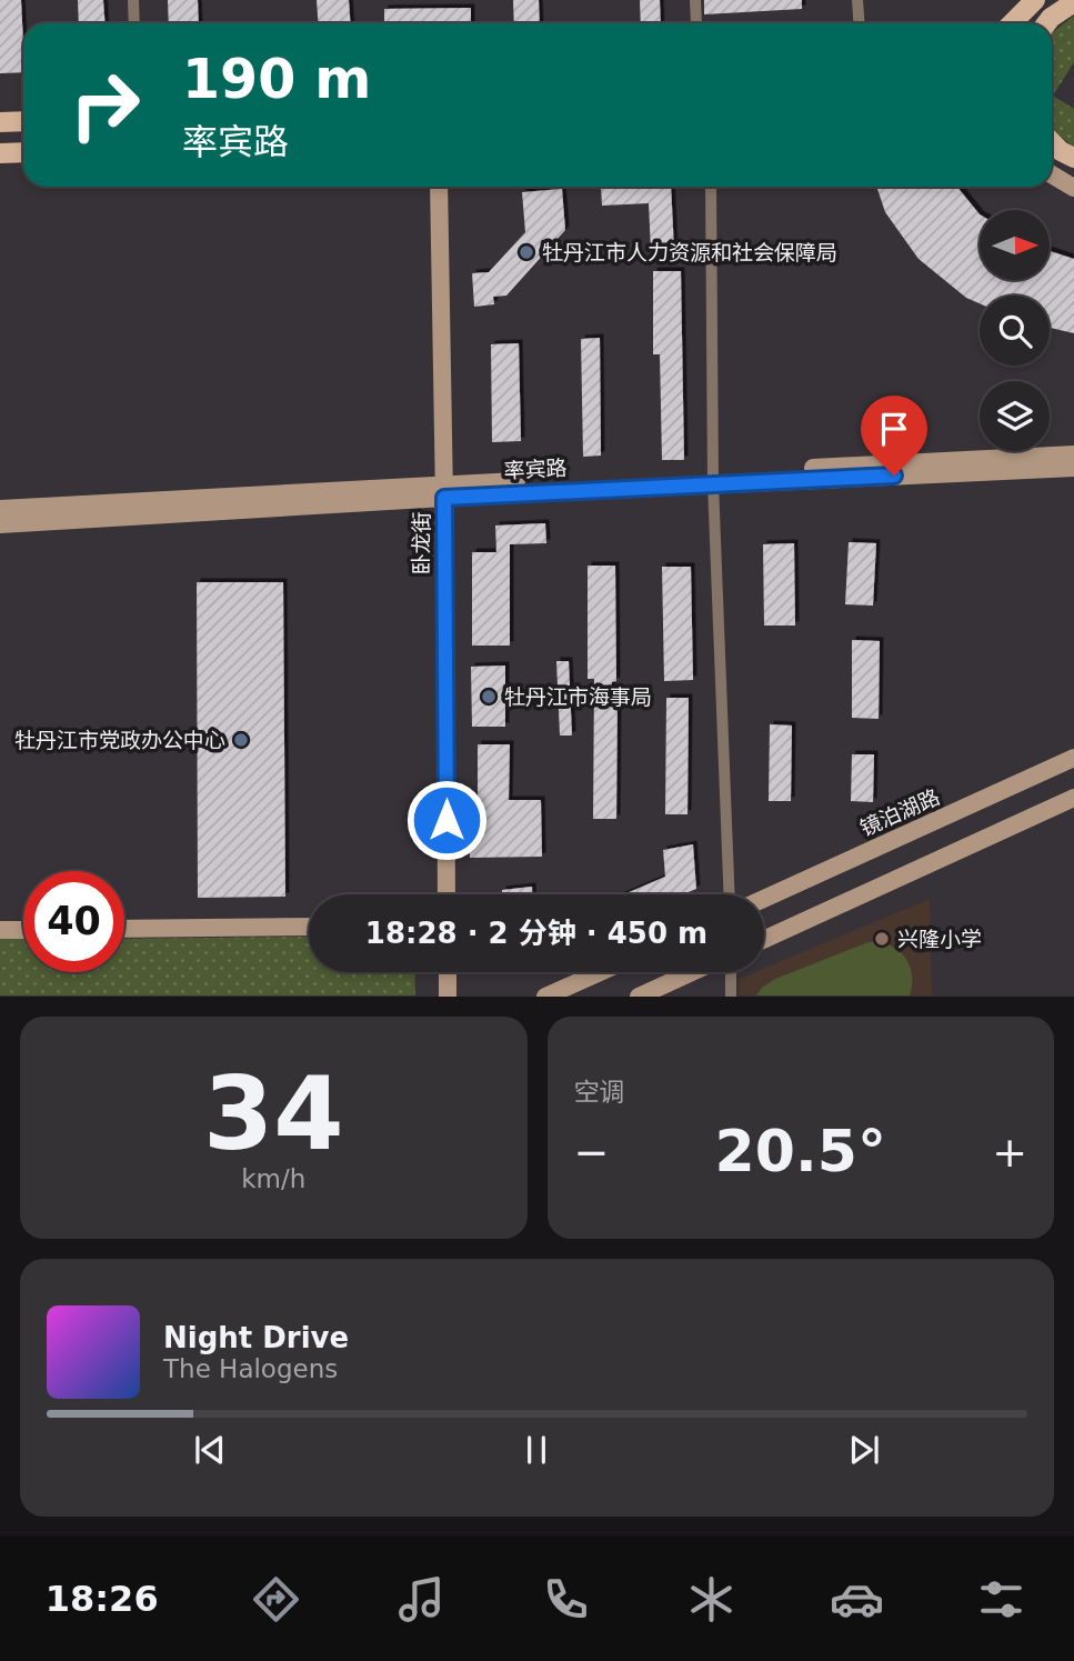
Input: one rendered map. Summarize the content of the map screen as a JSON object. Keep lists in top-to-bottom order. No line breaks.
{"streets":{"street":["率宾路","卧龙街","镜泊湖路"]},"crossings":[["率宾路","卧龙街"]],"places":["牡丹江市人力资源和社会保障局","牡丹江市海事局","牡丹江市党政办公中心","兴隆小学"],"north":"right","page":{"turn":["190 m","率宾路"],"limit":"40","trip":"18:28 · 2 分钟 · 450 m","tile":[["34","km/h"],"空调"],"heat":["−","20.5°","+"],"song":["Night Drive","The Halogens"],"tabs":"18:26"}}
